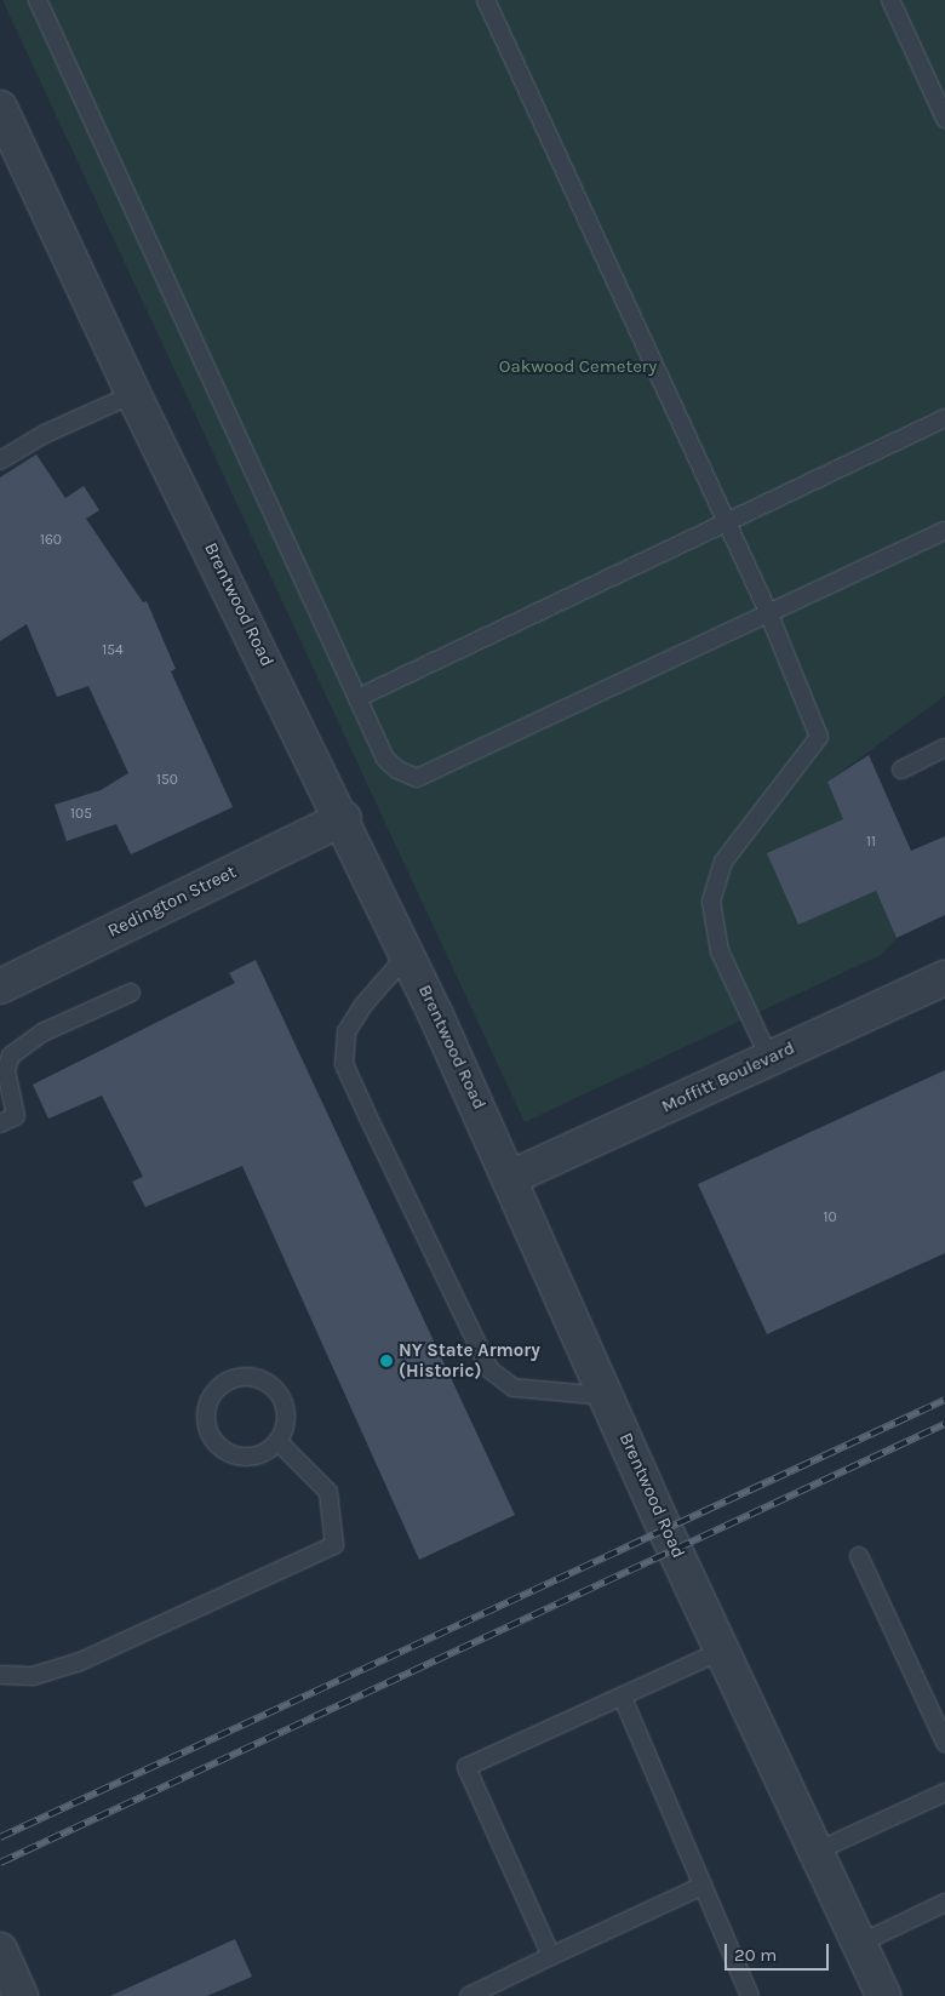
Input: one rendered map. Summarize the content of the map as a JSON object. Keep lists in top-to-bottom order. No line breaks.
{"streets":{"street":["Brentwood Road","Redington Street","Moffitt Boulevard"]},"crossings":[["Brentwood Road","Redington Street"],["Brentwood Road","Moffitt Boulevard"]],"parks":["Oakwood Cemetery"],"places":["NY State Armory (Historic)"],"house_numbers":["160","154","150","105","11","10"],"scale_bar":"20 m"}
